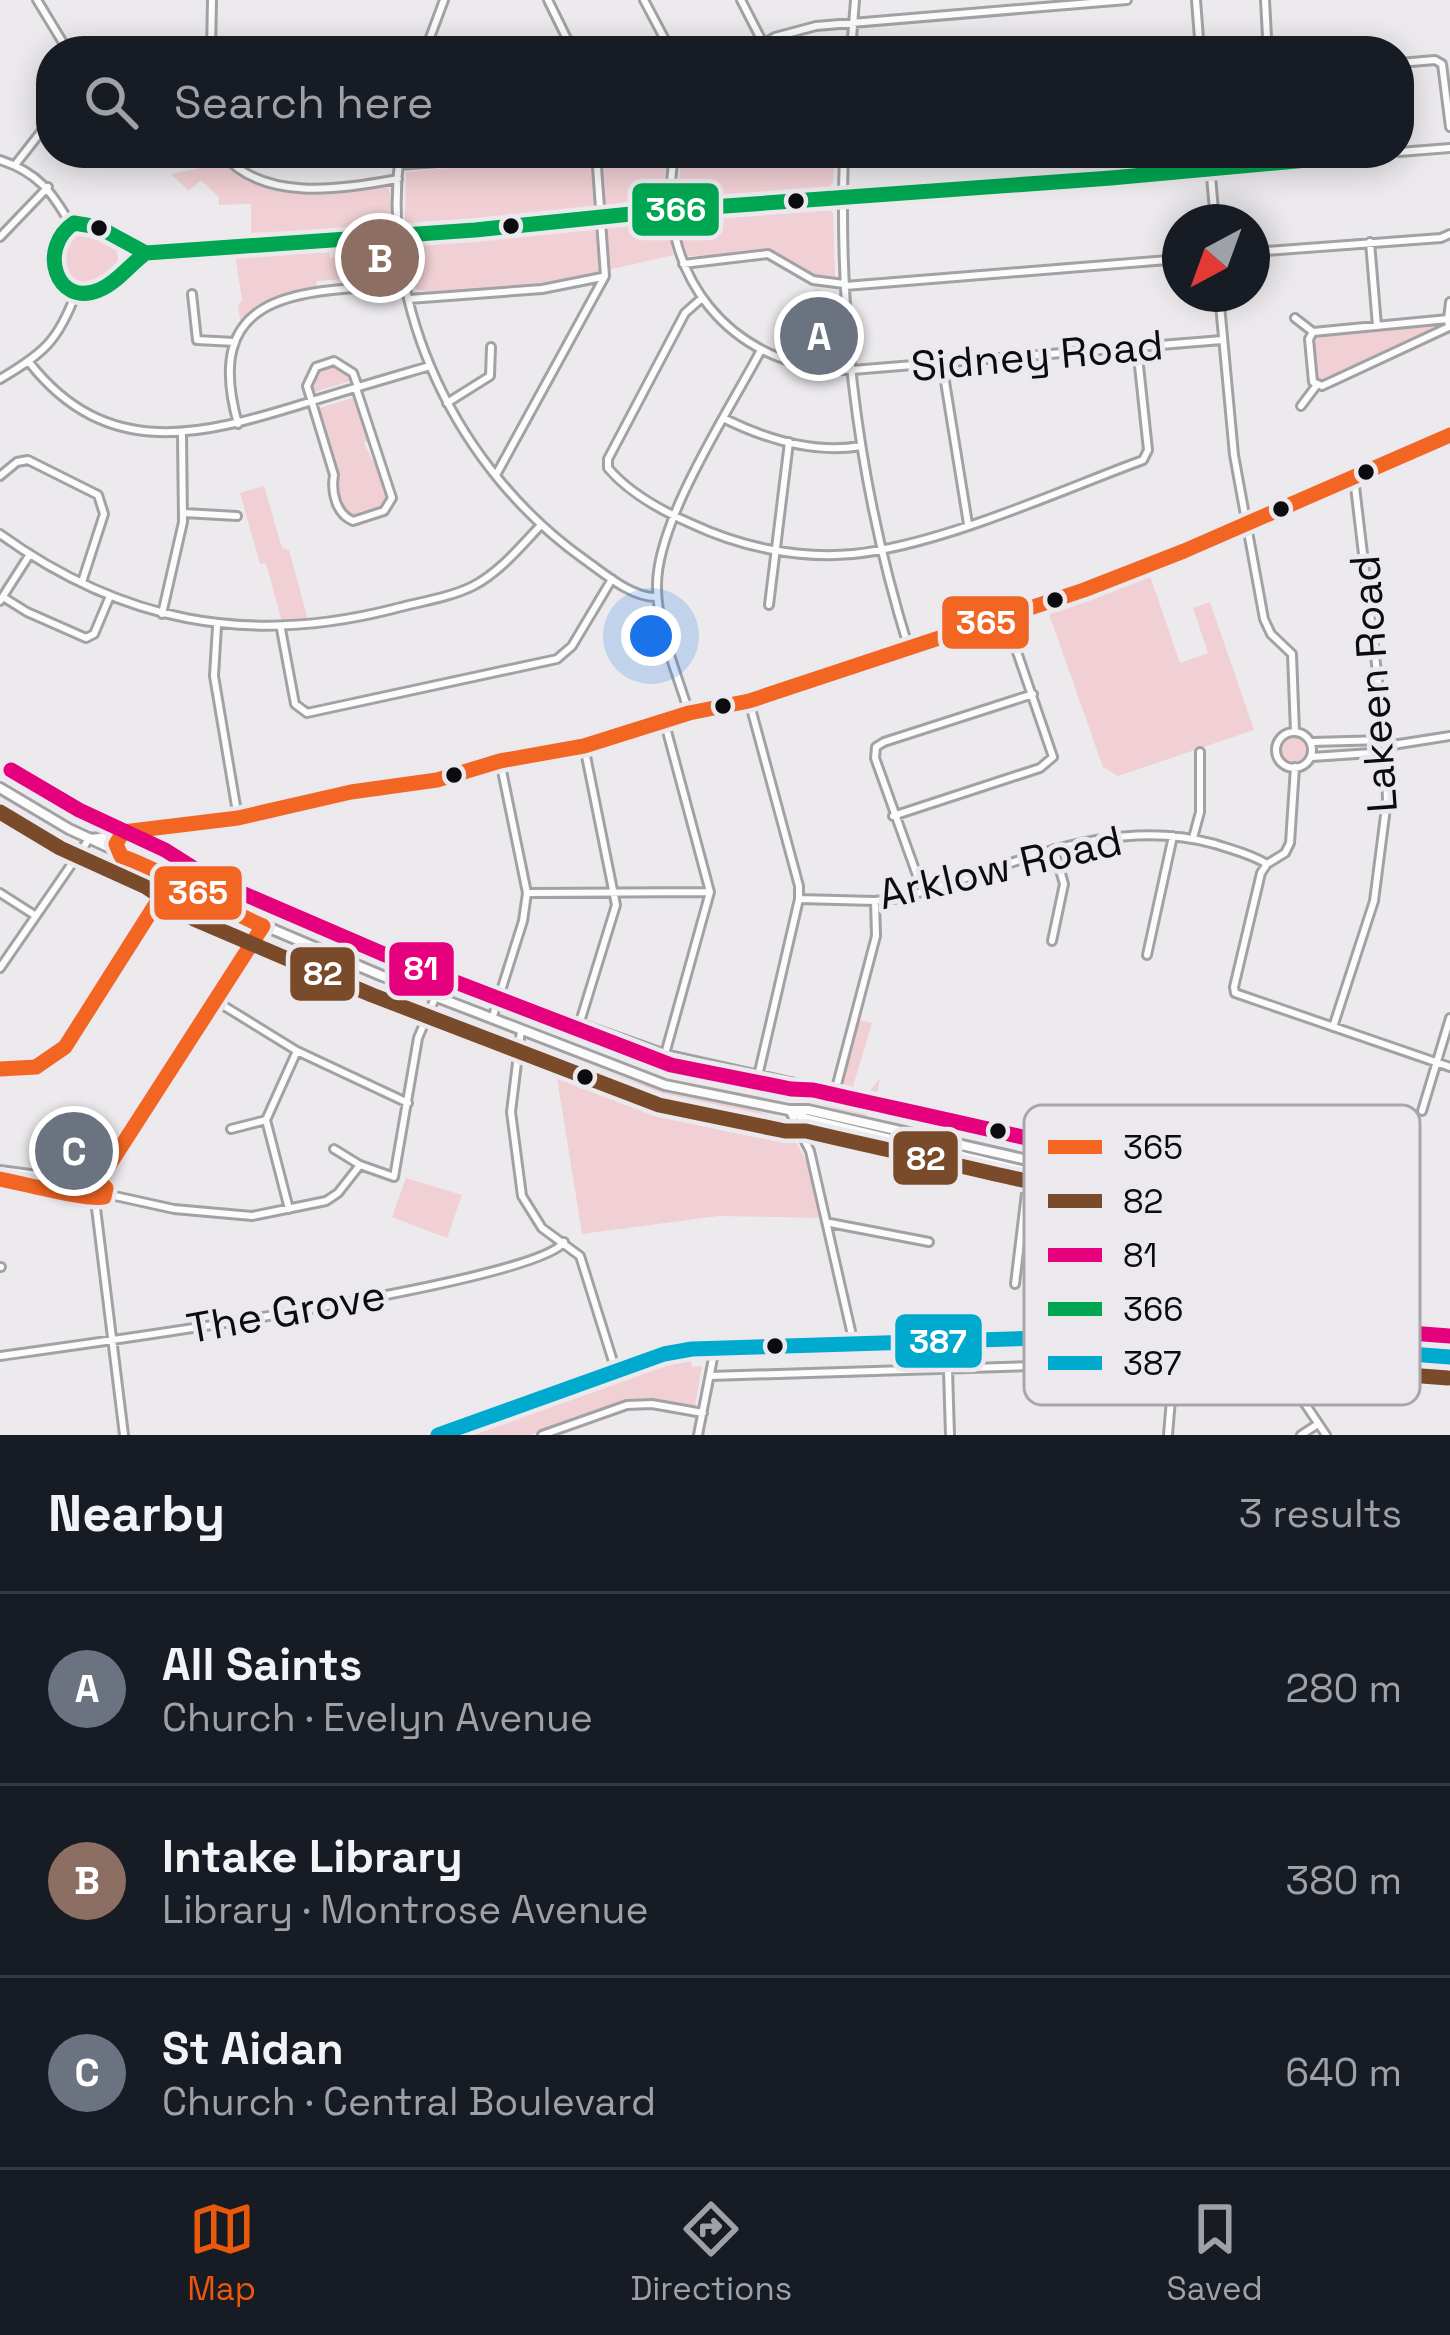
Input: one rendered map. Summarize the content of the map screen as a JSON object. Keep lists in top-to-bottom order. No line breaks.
{"streets":{"street":["Sidney Road","Lakeen Road","Arklow Road","The Grove"]},"lines":["transit line 366","transit line 365","transit line 81","transit line 82","transit line 387"],"legend":["365","82","81","366","387"],"north":"bottom left","page":{"search":"Search here","pins":["B","A","C"],"heading":["Nearby","3 results"],"list":[{"mark":"A","name":"All Saints","note":"Church · Evelyn Avenue","value":"280 m"},{"mark":"B","name":"Intake Library","note":"Library · Montrose Avenue","value":"380 m"},{"mark":"C","name":"St Aidan","note":"Church · Central Boulevard","value":"640 m"}],"nav":["Map","Directions","Saved"]}}
